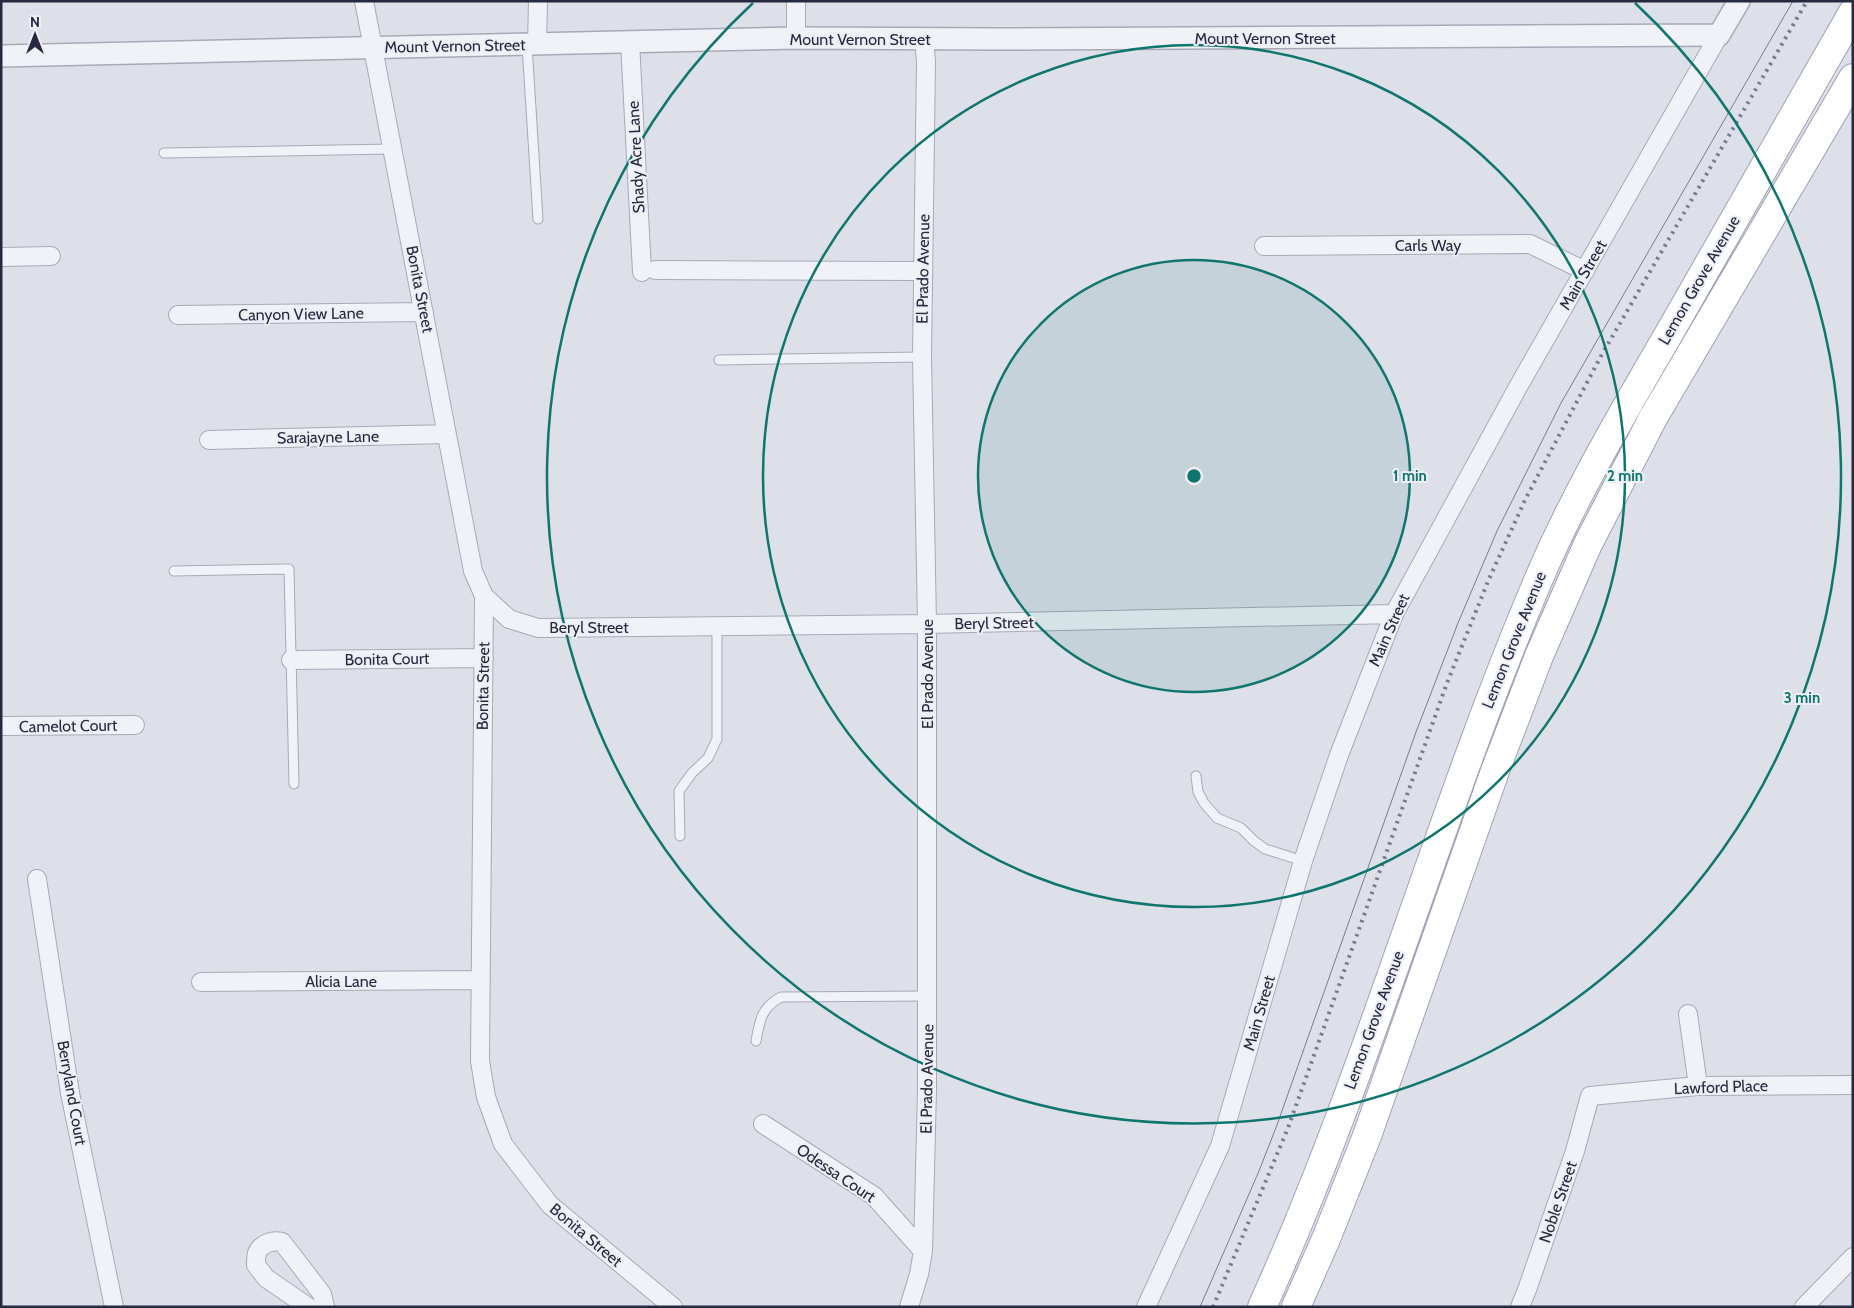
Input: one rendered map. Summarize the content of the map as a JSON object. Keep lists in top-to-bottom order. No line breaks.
{"streets":{"main road":["Lemon Grove Avenue"],"street":["Mount Vernon Street","Shady Acre Lane","Carls Way","El Prado Avenue","Main Street","Bonita Street","Canyon View Lane","Sarajayne Lane","Beryl Street","Bonita Court","Camelot Court","Alicia Lane","Lawford Place","Berryland Court","Odessa Court","Noble Street"]},"crossings":[["Mount Vernon Street","Shady Acre Lane"],["Mount Vernon Street","El Prado Avenue"],["Mount Vernon Street","Main Street"],["Mount Vernon Street","Bonita Street"],["Shady Acre Lane","El Prado Avenue"],["Carls Way","Main Street"],["El Prado Avenue","Beryl Street"],["El Prado Avenue","Odessa Court"],["Main Street","Beryl Street"],["Bonita Street","Canyon View Lane"],["Bonita Street","Sarajayne Lane"],["Bonita Street","Beryl Street"],["Bonita Street","Bonita Court"],["Bonita Street","Alicia Lane"],["Lawford Place","Noble Street"]],"north":"top","rings":["1 min","2 min","3 min"]}
